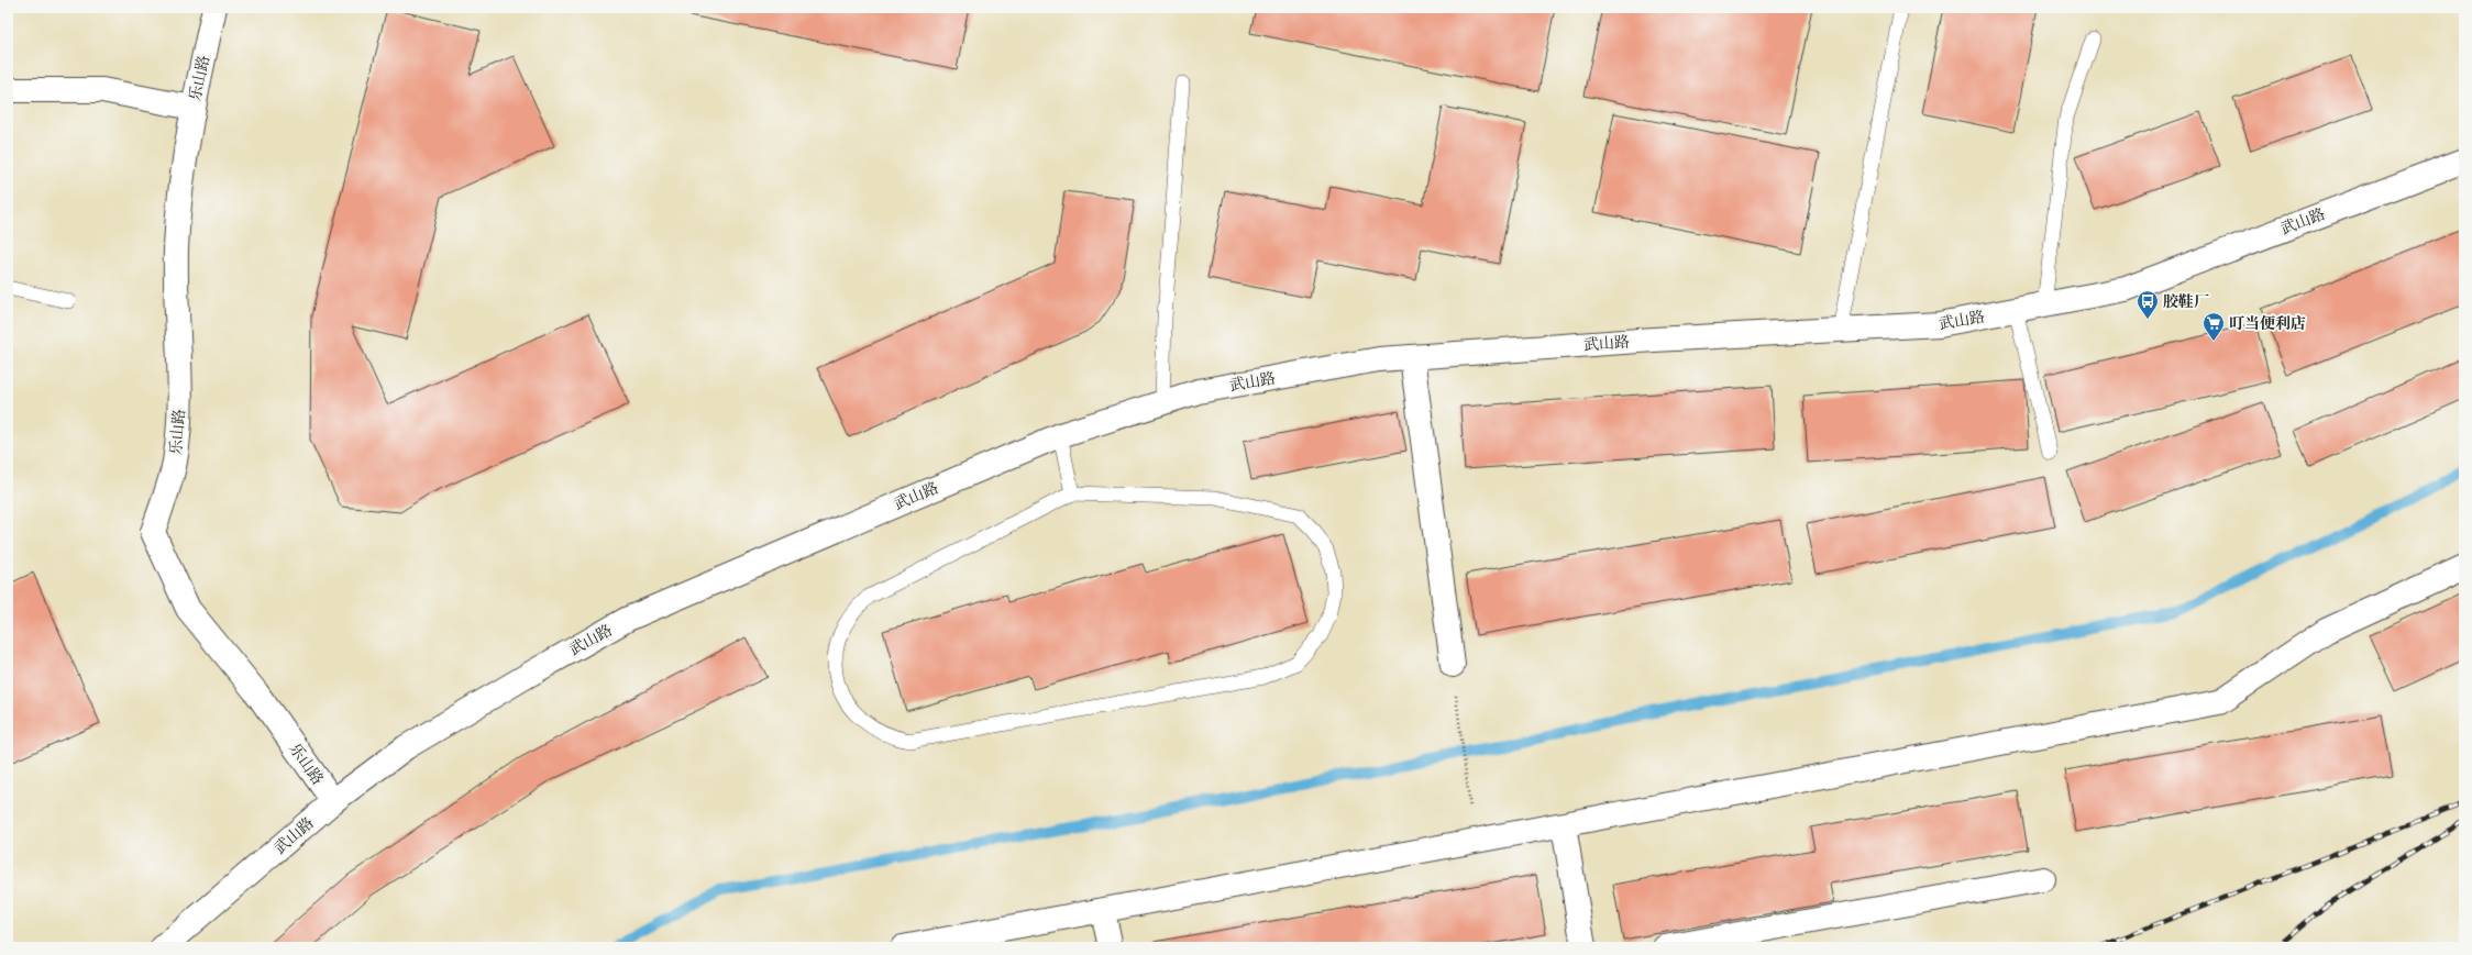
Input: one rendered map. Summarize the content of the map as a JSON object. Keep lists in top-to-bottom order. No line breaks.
{"streets":{"street":["乐山路","武山路"]},"crossings":[["乐山路","武山路"]],"places":{"bus stop":["胶鞋厂"],"supermarket":["叮当便利店"]}}
